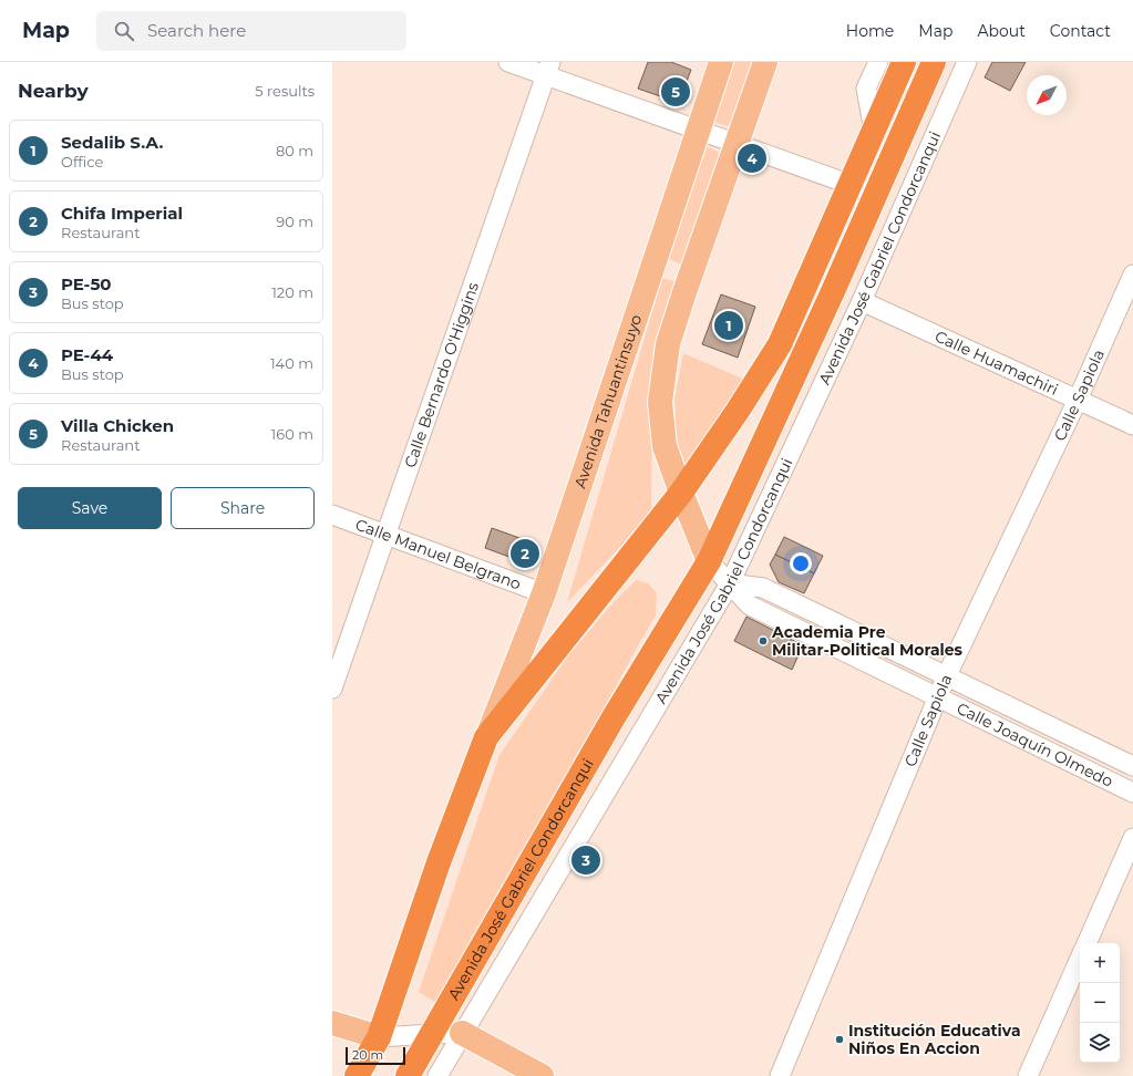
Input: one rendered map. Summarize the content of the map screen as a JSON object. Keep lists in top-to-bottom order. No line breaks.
{"streets":{"highway":["Avenida José Gabriel Condorcanqui"],"main road":["Avenida Tahuantinsuyo"],"street":["Calle Huamachiri","Calle Bernardo O'Higgins","Calle Sapiola","Calle Manuel Belgrano","Calle Joaquín Olmedo"]},"crossings":[["Avenida José Gabriel Condorcanqui","Calle Huamachiri"],["Avenida José Gabriel Condorcanqui","Calle Joaquín Olmedo"],["Calle Huamachiri","Calle Sapiola"],["Calle Bernardo O'Higgins","Calle Manuel Belgrano"],["Calle Sapiola","Calle Joaquín Olmedo"],["Avenida Tahuantinsuyo","Calle Manuel Belgrano"]],"places":["Academia Pre Militar-Political Morales","Institución Educativa Niños En Accion"],"scale_bar":"20 m","north":"bottom left","page":{"header":"Map","search":"Search here","nav":["Home","Map","About","Contact"],"heading":["Nearby","5 results"],"pins":["5","4","1","2","3"],"list":[{"mark":"1","name":"Sedalib S.A.","note":"Office","value":"80 m"},{"mark":"2","name":"Chifa Imperial","note":"Restaurant","value":"90 m"},{"mark":"3","name":"PE-50","note":"Bus stop","value":"120 m"},{"mark":"4","name":"PE-44","note":"Bus stop","value":"140 m"},{"mark":"5","name":"Villa Chicken","note":"Restaurant","value":"160 m"}],"buttons":["Save","Share"],"map_buttons":["+","−"],"scale":"20 m"}}
